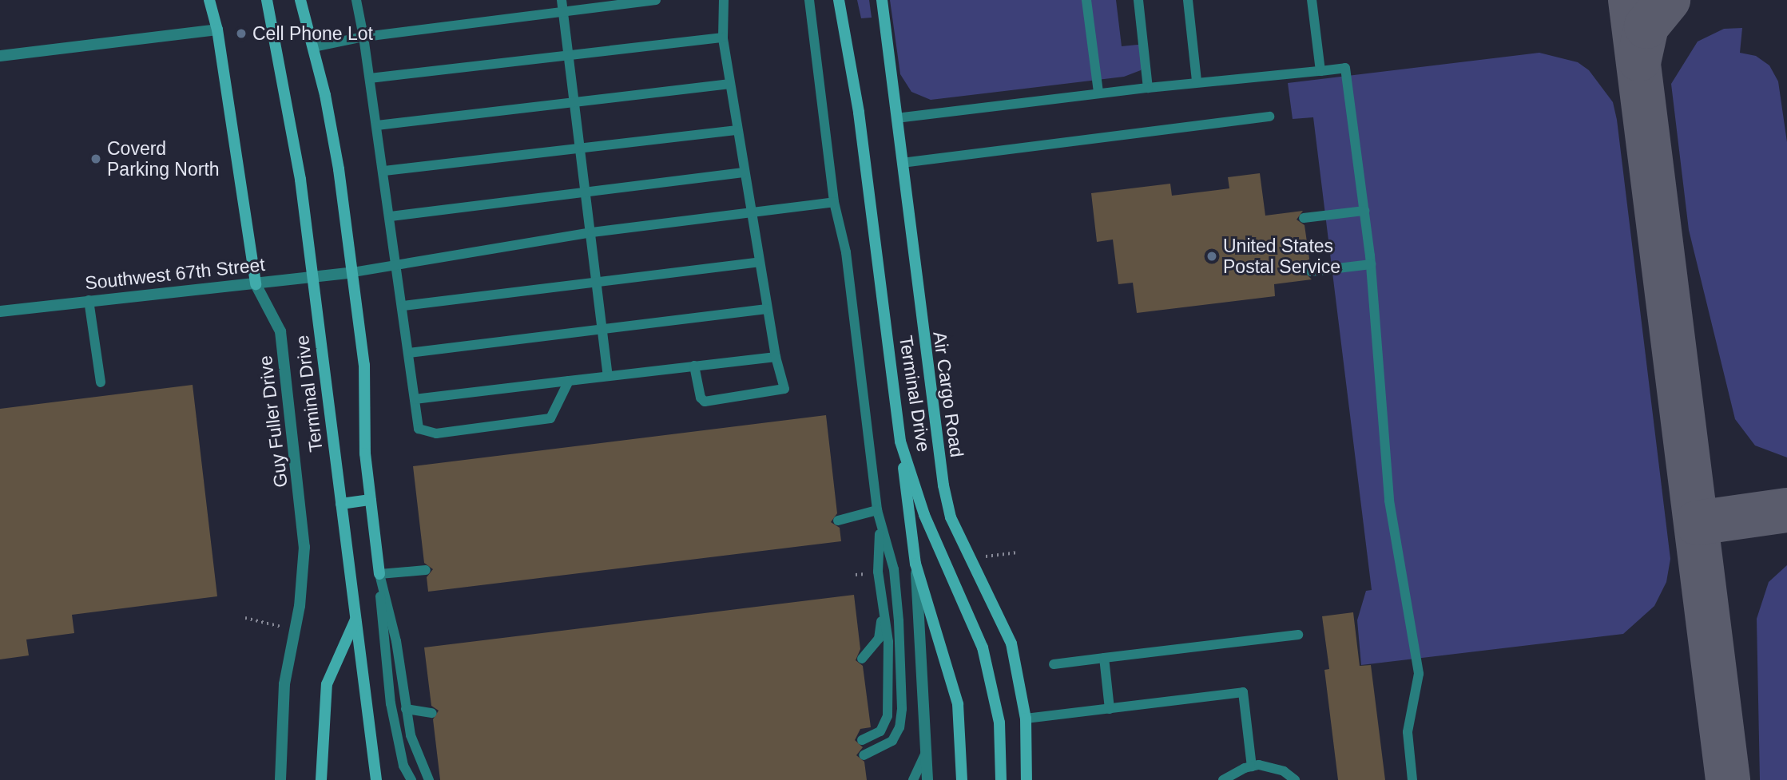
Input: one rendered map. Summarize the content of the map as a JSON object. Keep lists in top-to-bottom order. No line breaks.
{"streets":{"main road":["Terminal Drive","Air Cargo Road","Guy Fuller Drive"],"street":["Southwest 67th Street"]},"crossings":[["Southwest 67th Street","Terminal Drive"],["Southwest 67th Street","Guy Fuller Drive"]],"places":["Cell Phone Lot","Coverd Parking North","United States Postal Service"]}
